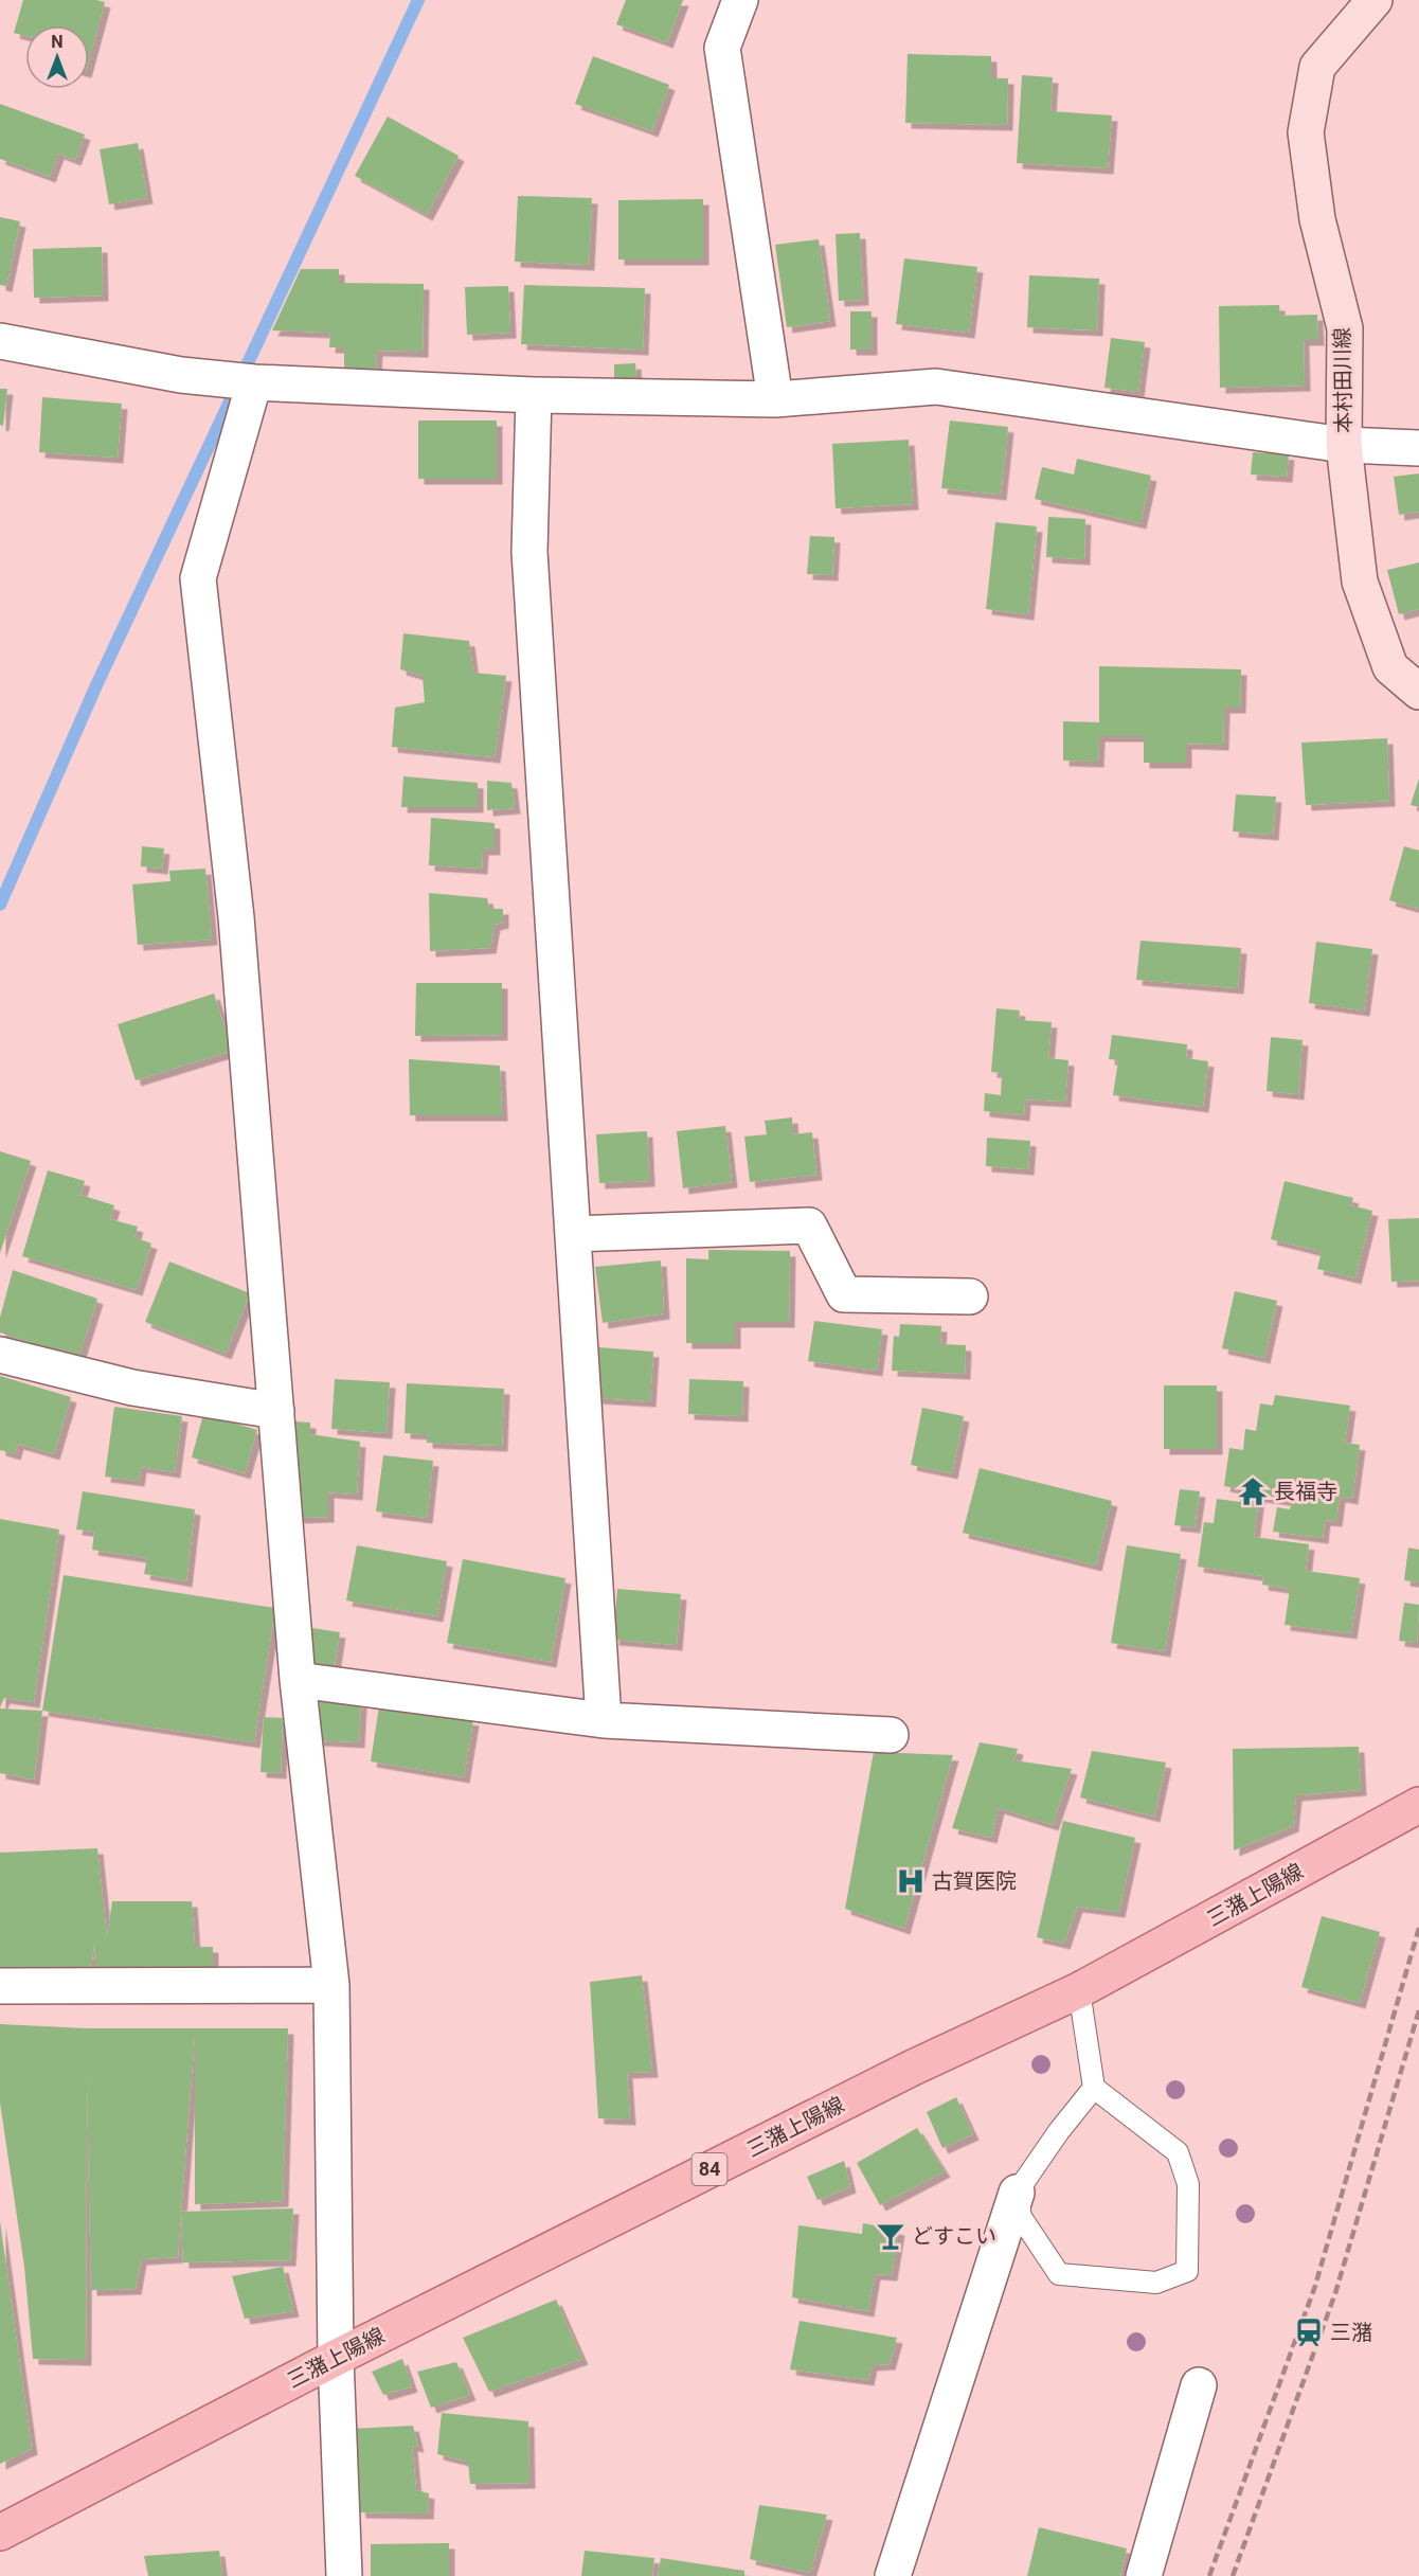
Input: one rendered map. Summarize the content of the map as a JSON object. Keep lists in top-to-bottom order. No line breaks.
{"streets":{"main road":["本村田川線","三潴上陽線","84"]},"places":{"temple":["長福寺"],"hospital":["古賀医院"],"bar":["どすこい"],"station":["三潴"]},"north":"top"}
